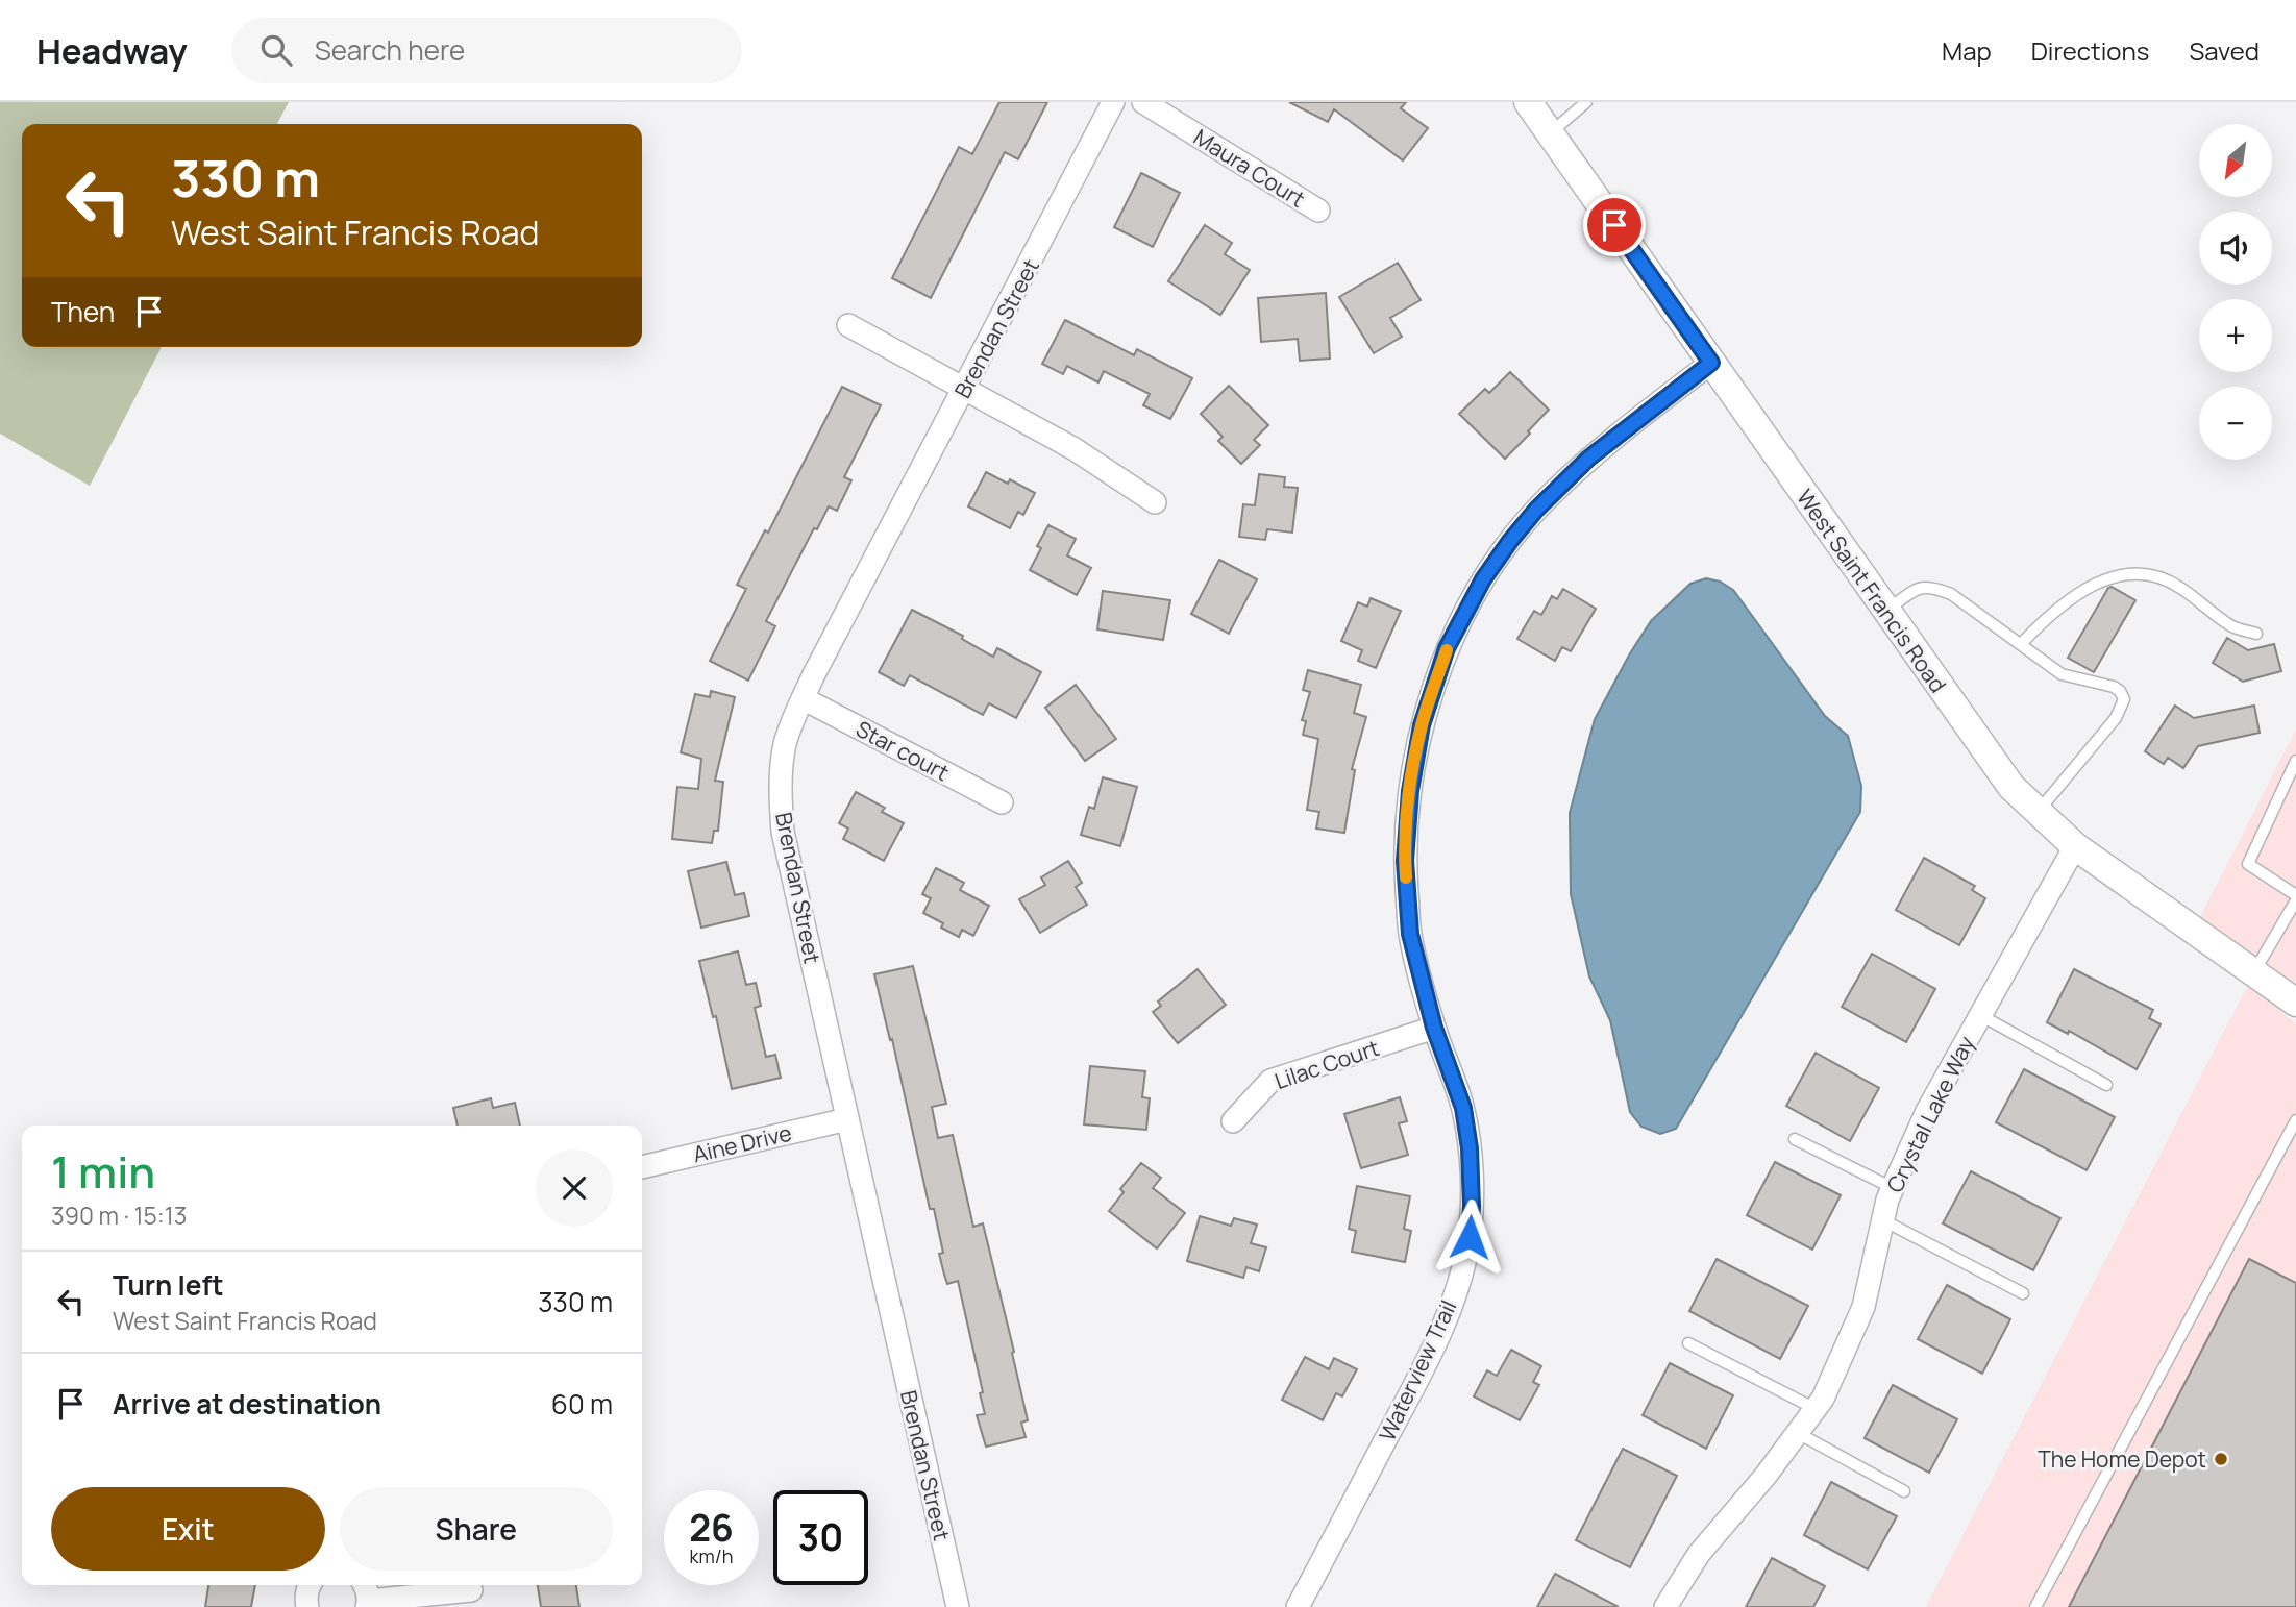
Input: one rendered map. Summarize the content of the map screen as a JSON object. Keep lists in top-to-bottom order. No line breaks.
{"streets":{"street":["Maura Court","Brendan Street","West Saint Francis Road","Star court","Lilac Court","Crystal Lake Way","Aine Drive","Waterview Trail"]},"crossings":[["Brendan Street","Star court"],["Brendan Street","Aine Drive"],["West Saint Francis Road","Crystal Lake Way"],["West Saint Francis Road","Waterview Trail"],["Lilac Court","Waterview Trail"]],"places":["The Home Depot"],"north":"bottom left","page":{"header":"Headway","search":"Search here","nav":["Map","Directions","Saved"],"map_buttons":["+","−"],"turn":["330 m","West Saint Francis Road"],"then":"Then","heading":["1 min","390 m · 15:13"],"list":[{"name":"Turn left","note":"West Saint Francis Road","value":"330 m"},{"name":"Arrive at destination","value":"60 m"}],"buttons":["Exit","Share"],"speed":"26 km/h","limit":"30"}}
